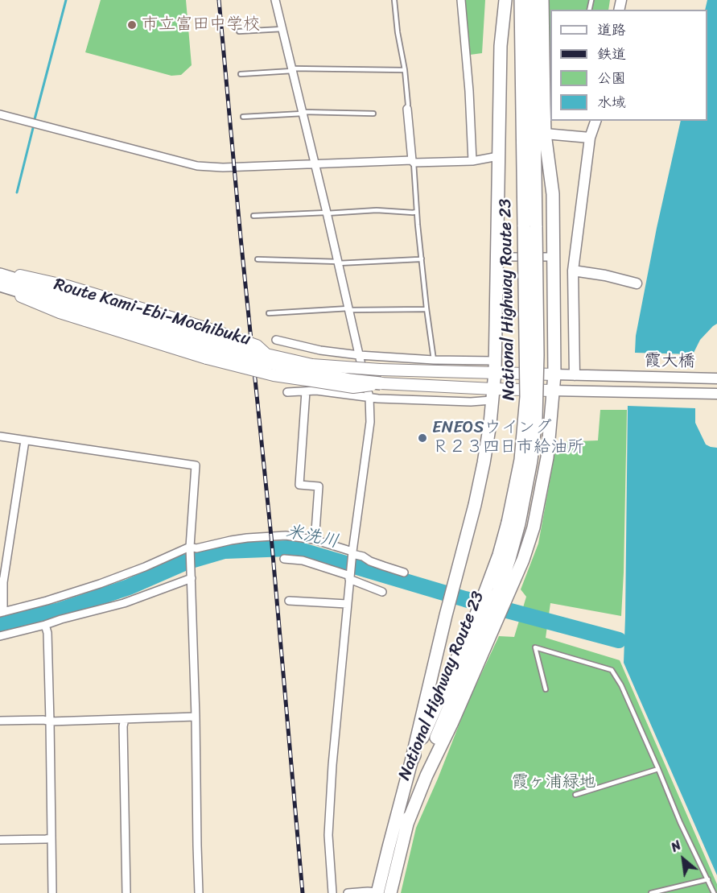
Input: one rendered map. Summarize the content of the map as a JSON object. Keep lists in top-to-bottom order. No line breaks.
{"streets":{"main road":["National Highway Route 23","Route Kami-Ebi-Mochibuku"],"street":["霞大橋"]},"water":["米洗川"],"parks":["霞ヶ浦緑地"],"places":["市立富田中学校","ENEOSウイング Ｒ２３四日市給油所"],"legend":["道路","鉄道","公園","水域"],"north":"top left"}
